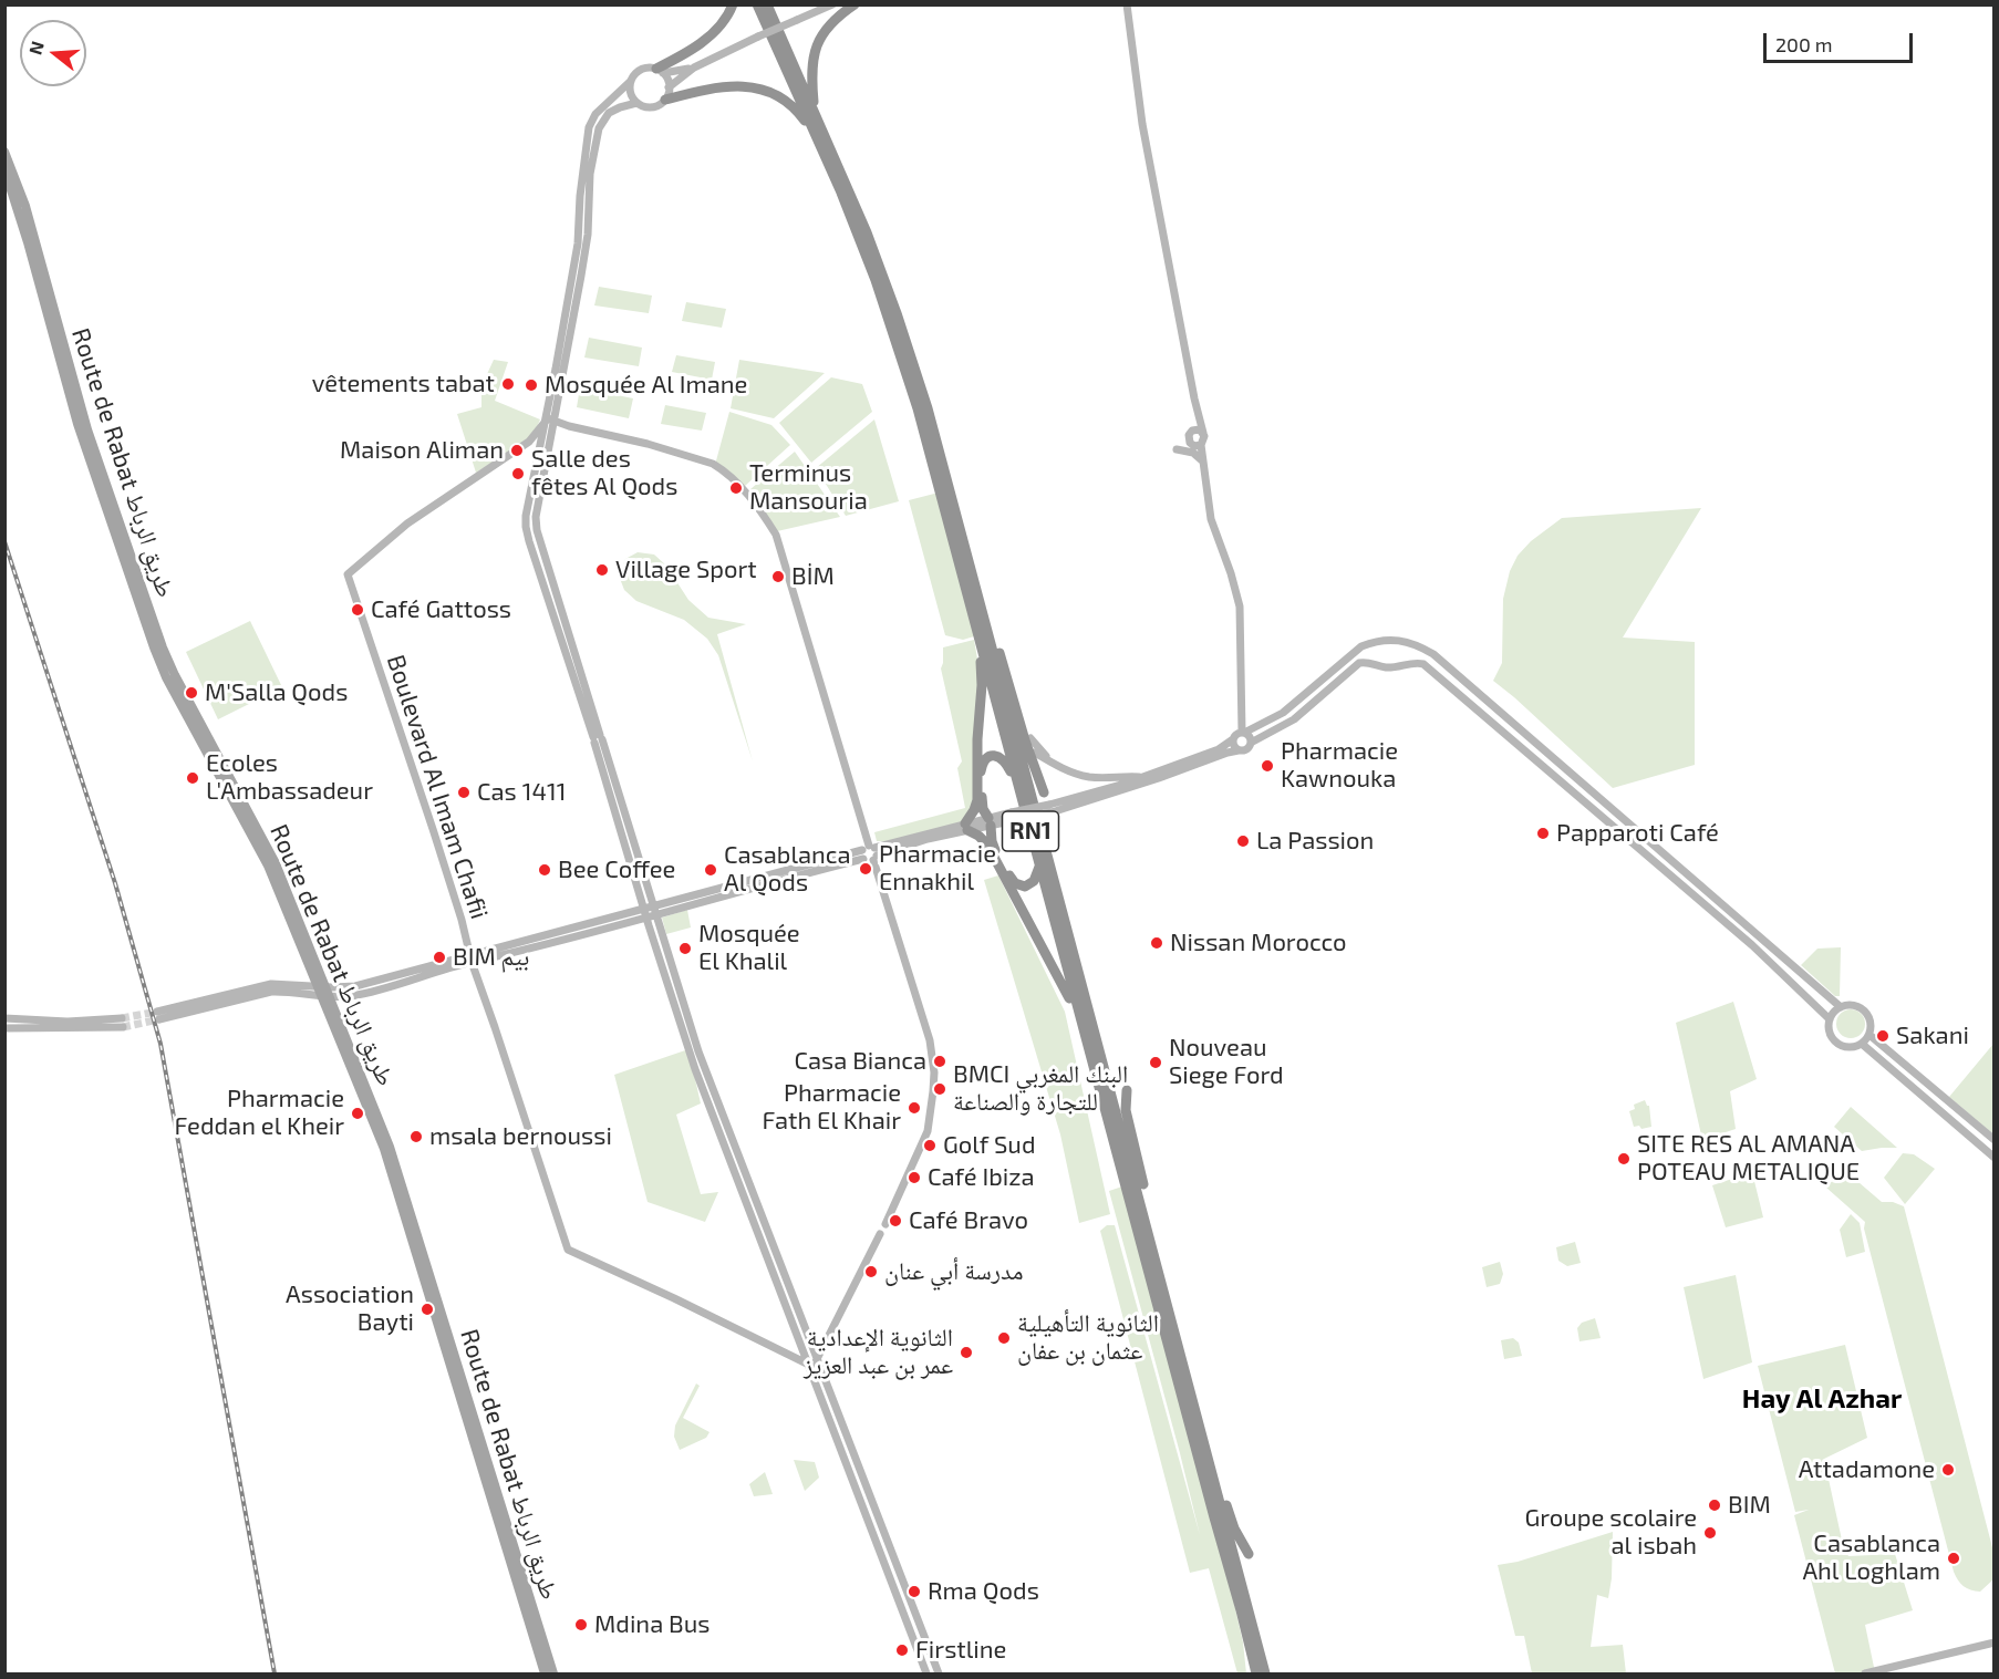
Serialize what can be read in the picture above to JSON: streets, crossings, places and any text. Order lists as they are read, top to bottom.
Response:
{
  "streets": {
    "highway": ["RN1"],
    "main road": ["Route de Rabat طريق الرباط"],
    "street": ["Boulevard Al Imam Chafii"]
  },
  "districts": ["Hay Al Azhar"],
  "places": [
    "vêtements tabat",
    "Mosquée Al Imane",
    "Maison Aliman",
    "Salle des fêtes Al Qods",
    "Terminus Mansouria",
    "Village Sport",
    "BİM",
    "Café Gattoss",
    "M'Salla Qods",
    "Pharmacie Kawnouka",
    "Ecoles L'Ambassadeur",
    "Cas 1411",
    "Papparoti Café",
    "La Passion",
    "Pharmacie Ennakhil",
    "Bee Coffee",
    "Casablanca Al Qods",
    "Nissan Morocco",
    "Mosquée El Khalil",
    "BIM بيم",
    "Sakani",
    "Casa Bianca",
    "Nouveau Siege Ford",
    "BMCI البنك المغربي للتجارة والصناعة",
    "Pharmacie Fath El Khair",
    "Pharmacie Feddan el Kheir",
    "msala bernoussi",
    "Golf Sud",
    "SITE RES AL AMANA POTEAU METALIQUE",
    "Café Ibiza",
    "Café Bravo",
    "مدرسة أبي عنان",
    "Association Bayti",
    "الثانوية التأهيلية عثمان بن عفان",
    "الثانوية الإعدادية عمر بن عبد العزيز",
    "Attadamone",
    "BIM",
    "Groupe scolaire al isbah",
    "Casablanca Ahl Loghlam",
    "Rma Qods",
    "Mdina Bus",
    "Firstline"
  ],
  "scale_bar": "200 m",
  "north": "left"
}
